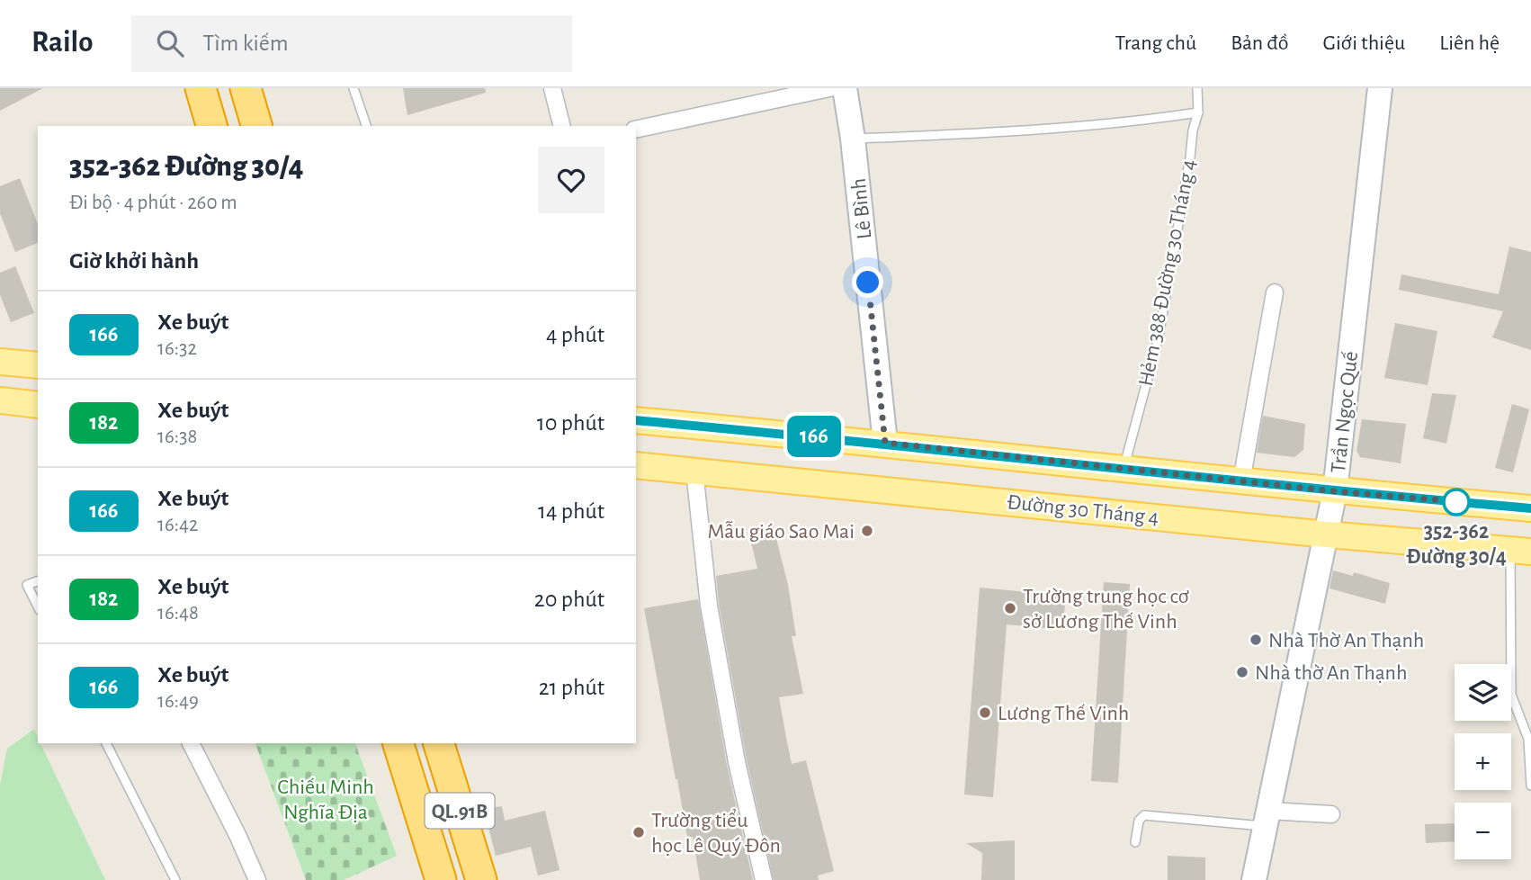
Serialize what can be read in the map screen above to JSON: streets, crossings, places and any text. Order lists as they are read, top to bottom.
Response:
{
  "streets": {
    "highway": ["QL.91B"],
    "main road": ["Đường 30 Tháng 4"],
    "street": ["Lê Bình", "Trần Ngọc Quế"],
    "lane": ["Hẻm 388 Đường 30 Tháng 4"]
  },
  "crossings": [
    ["Lê Bình", "Đường 30 Tháng 4"],
    ["Hẻm 388 Đường 30 Tháng 4", "Đường 30 Tháng 4"],
    ["Trần Ngọc Quế", "Đường 30 Tháng 4"]
  ],
  "parks": ["Chiếu Minh Nghĩa Địa"],
  "places": [
    "352-362 Đường 30/4",
    "Mẫu giáo Sao Mai",
    "Trường trung học cơ sở Lương Thế Vinh",
    "Nhà Thờ An Thạnh",
    "Nhà thờ An Thạnh",
    "Lương Thế Vinh",
    "Trường tiểu học Lê Quý Đôn"
  ],
  "lines": ["bus line 166"],
  "page": {
    "header": "Railo",
    "search": "Tìm kiếm",
    "nav": [
      "Trang chủ",
      "Bản đồ",
      "Giới thiệu",
      "Liên hệ"
    ],
    "on_map": "166",
    "heading": [
      ["352-362 Đường 30/4", "Đi bộ · 4 phút · 260 m"],
      "Giờ khởi hành"
    ],
    "list": [
      {
        "mark": "166",
        "name": "Xe buýt",
        "note": "16:32",
        "value": "4 phút"
      },
      {
        "mark": "182",
        "name": "Xe buýt",
        "note": "16:38",
        "value": "10 phút"
      },
      {
        "mark": "166",
        "name": "Xe buýt",
        "note": "16:42",
        "value": "14 phút"
      },
      {
        "mark": "182",
        "name": "Xe buýt",
        "note": "16:48",
        "value": "20 phút"
      },
      {
        "mark": "166",
        "name": "Xe buýt",
        "note": "16:49",
        "value": "21 phút"
      }
    ],
    "map_buttons": ["+", "−"]
  }
}
